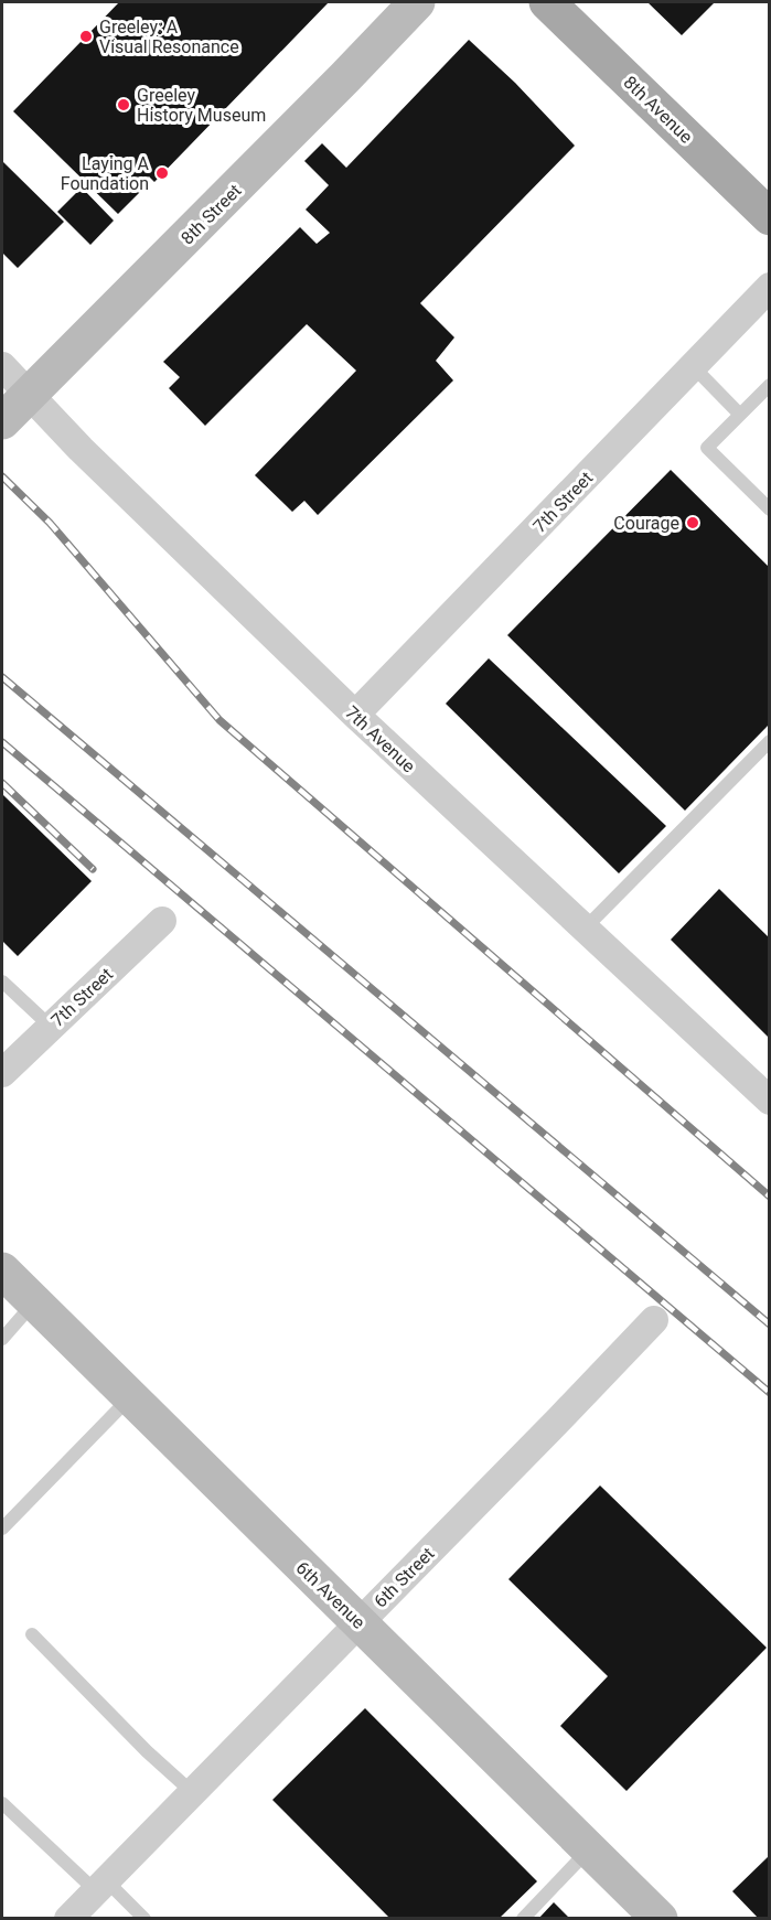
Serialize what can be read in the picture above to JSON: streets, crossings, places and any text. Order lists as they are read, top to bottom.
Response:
{
  "streets": {
    "main road": ["8th Avenue"],
    "street": [
      "8th Street",
      "7th Street",
      "7th Avenue",
      "6th Street",
      "6th Avenue"
    ]
  },
  "crossings": [
    ["8th Street", "7th Avenue"],
    ["7th Street", "7th Avenue"],
    ["6th Street", "6th Avenue"]
  ],
  "places": [
    "Greeley: A Visual Resonance",
    "Greeley History Museum",
    "Laying A Foundation",
    "Courage"
  ]
}
